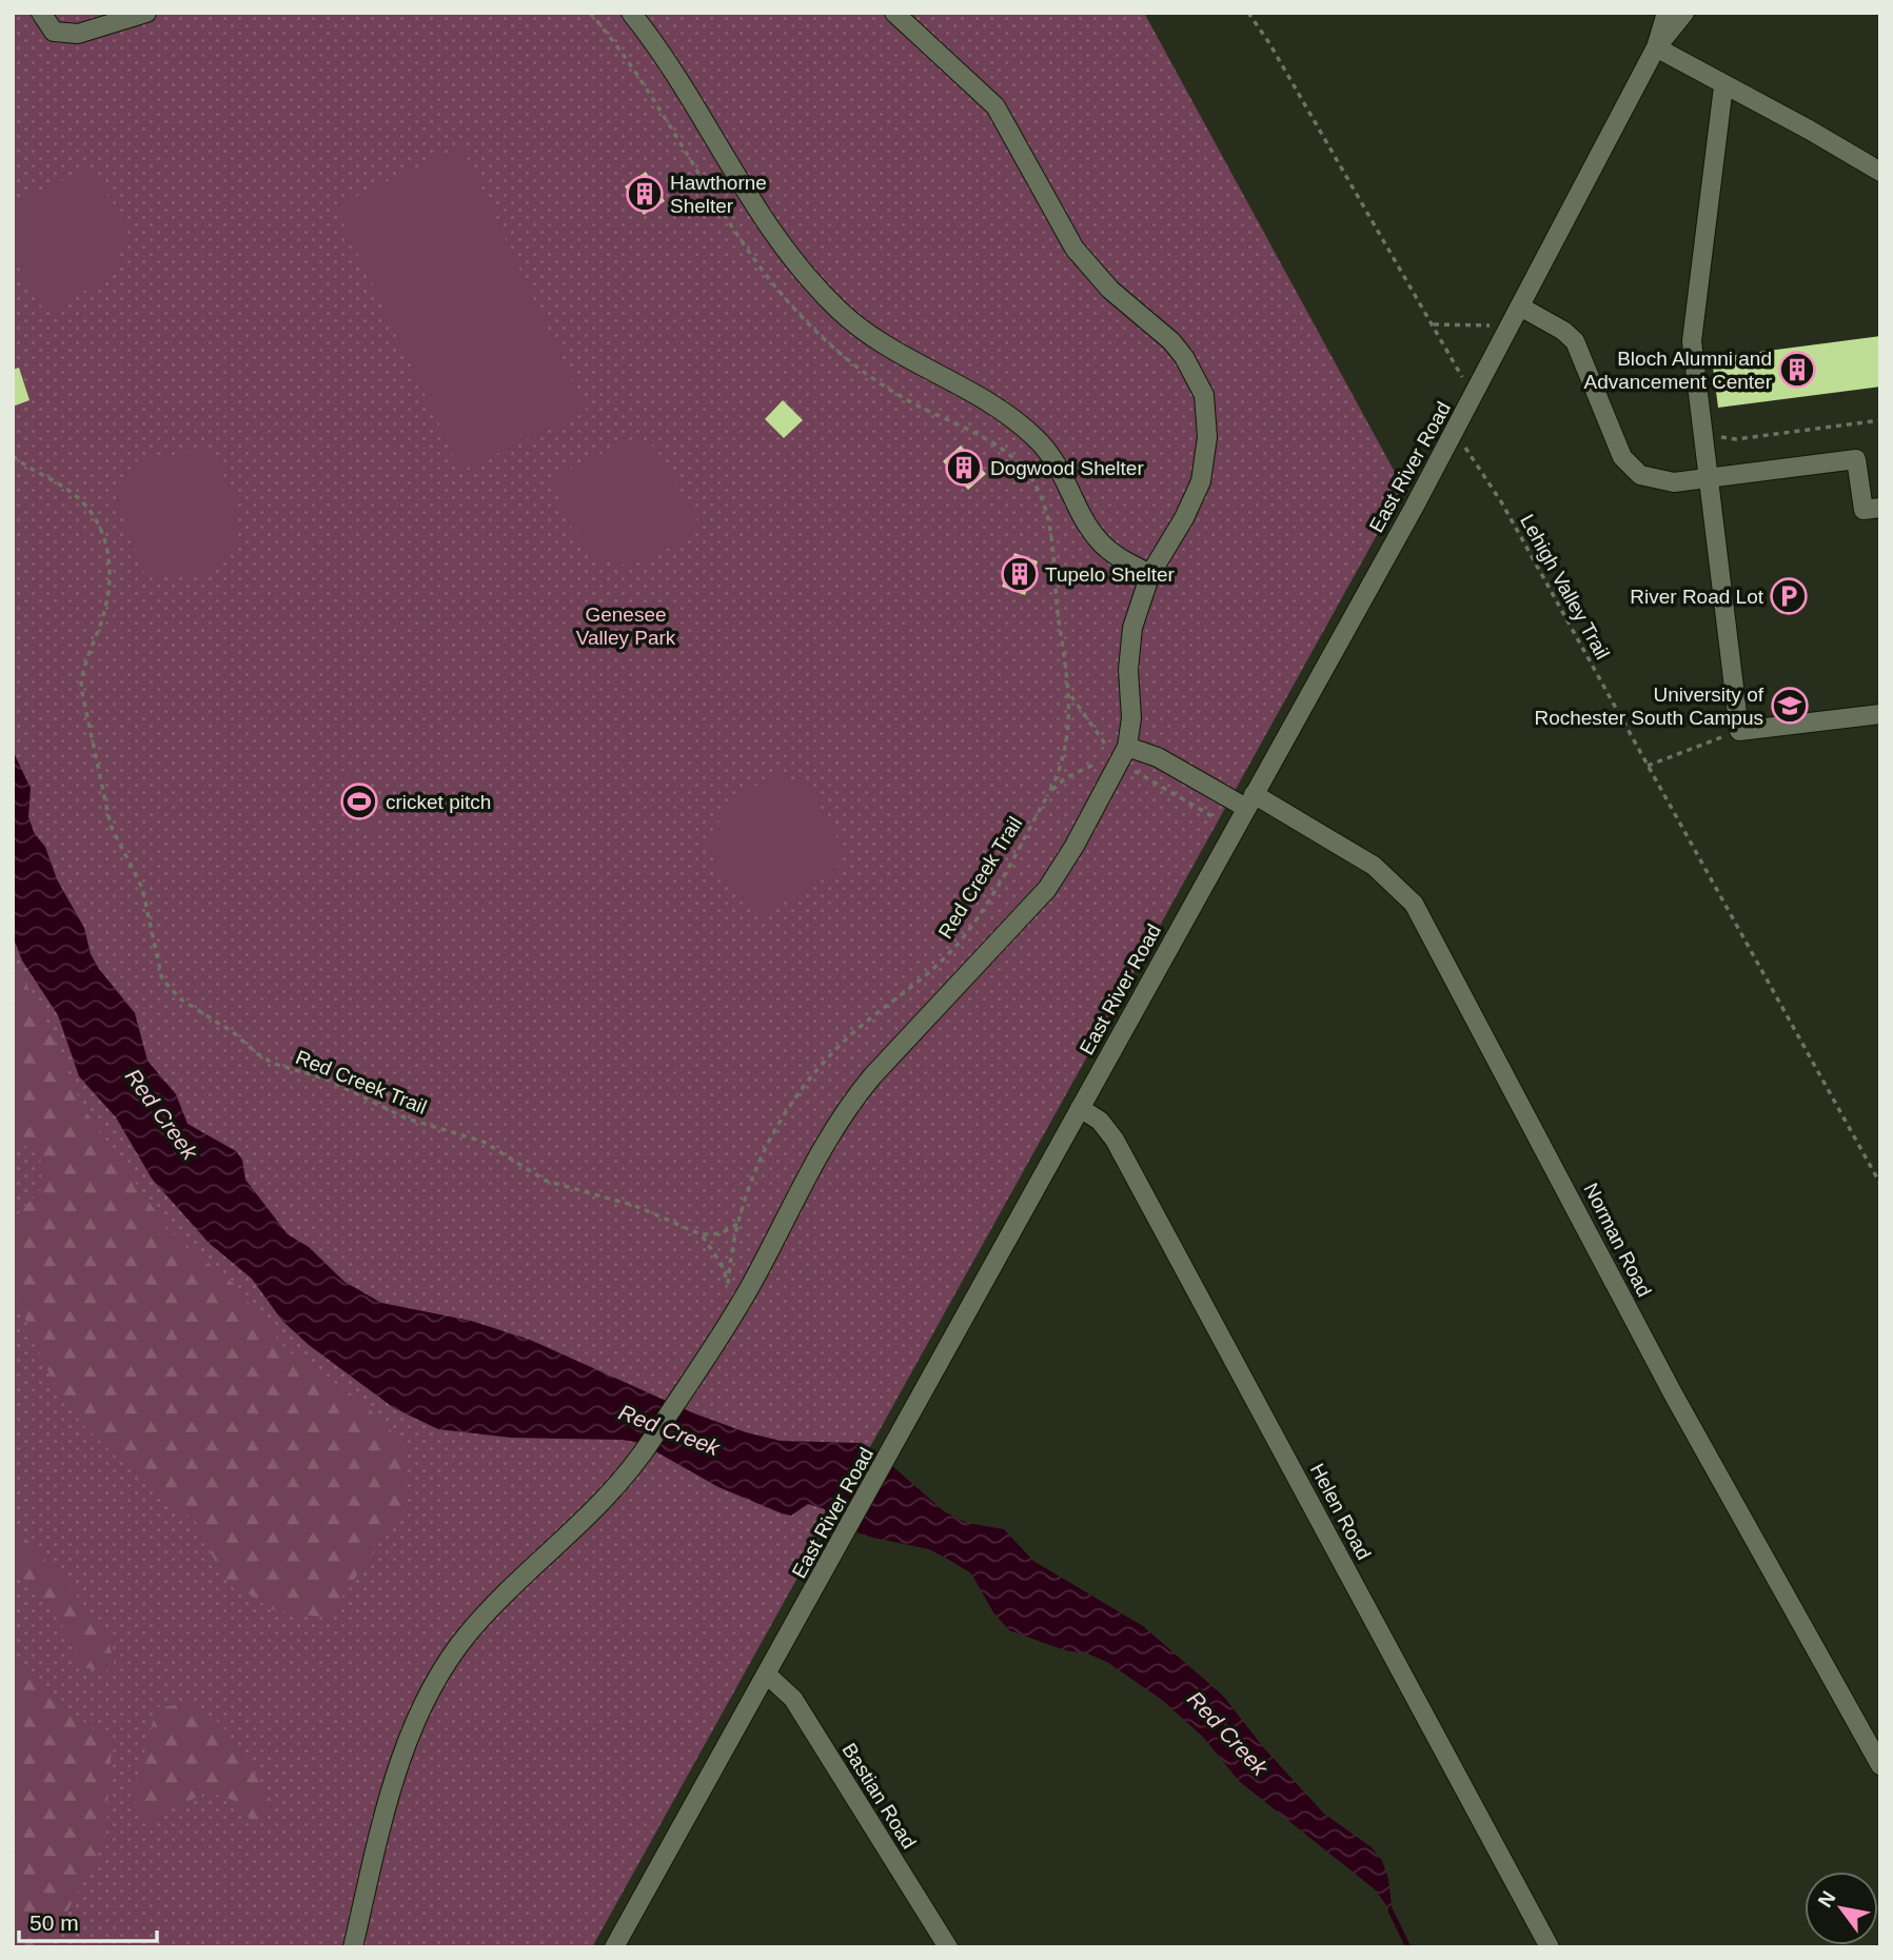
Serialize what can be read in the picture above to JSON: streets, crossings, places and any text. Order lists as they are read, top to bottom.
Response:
{
  "streets": {
    "street": [
      "East River Road",
      "Norman Road",
      "Helen Road",
      "Bastian Road"
    ],
    "path": ["Lehigh Valley Trail", "Red Creek Trail"]
  },
  "crossings": [
    ["East River Road", "Lehigh Valley Trail"],
    ["East River Road", "Norman Road"],
    ["East River Road", "Helen Road"],
    ["East River Road", "Bastian Road"],
    ["Red Creek Trail", "Norman Road"]
  ],
  "water": ["Red Creek"],
  "parks": ["Genesee Valley Park"],
  "places": {
    "building": [
      "Hawthorne Shelter",
      "Bloch Alumni and Advancement Center",
      "Dogwood Shelter",
      "Tupelo Shelter"
    ],
    "parking": ["River Road Lot"],
    "school or university": ["University of Rochester South Campus"],
    "sports": ["cricket pitch"]
  },
  "scale_bar": "50 m",
  "north": "top left"
}
